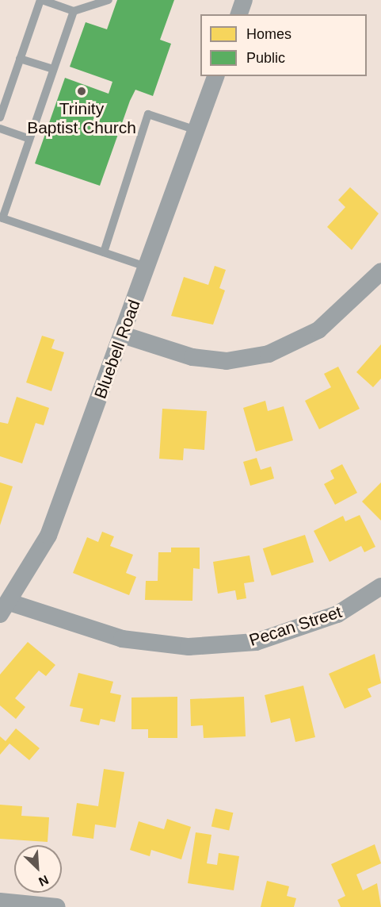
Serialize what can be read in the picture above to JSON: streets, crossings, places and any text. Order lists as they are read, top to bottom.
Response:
{
  "streets": {
    "street": ["Bluebell Road", "Pecan Street"]
  },
  "crossings": [
    ["Bluebell Road", "Pecan Street"]
  ],
  "places": ["Trinity Baptist Church"],
  "legend": ["Homes", "Public"],
  "north": "bottom right"
}
